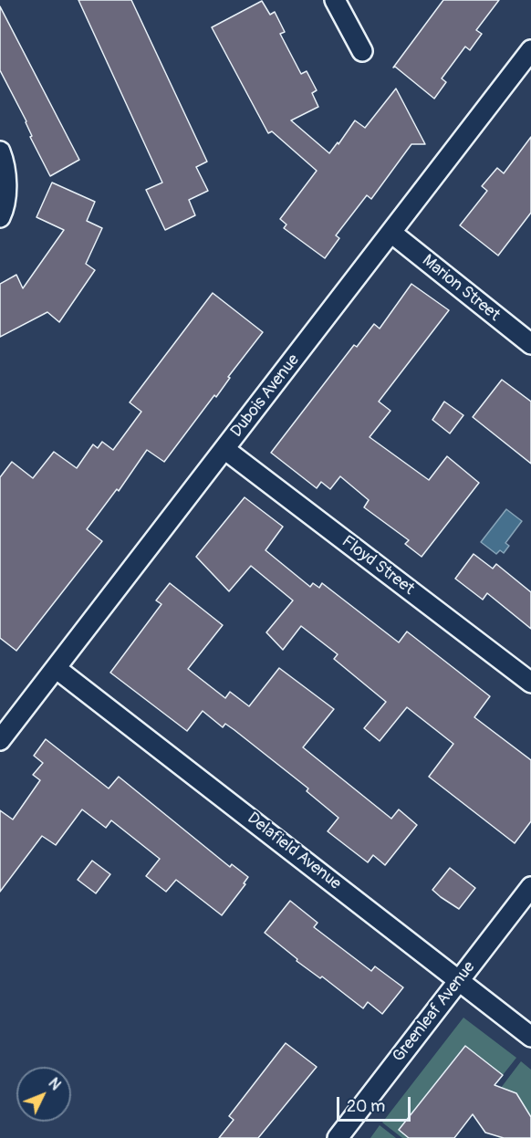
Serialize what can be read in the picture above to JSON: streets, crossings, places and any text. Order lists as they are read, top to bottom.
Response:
{
  "streets": {
    "street": [
      "Marion Street",
      "Dubois Avenue",
      "Floyd Street",
      "Delafield Avenue",
      "Greenleaf Avenue"
    ]
  },
  "crossings": [
    ["Marion Street", "Dubois Avenue"],
    ["Dubois Avenue", "Floyd Street"],
    ["Dubois Avenue", "Delafield Avenue"],
    ["Delafield Avenue", "Greenleaf Avenue"]
  ],
  "scale_bar": "20 m",
  "north": "top right"
}
